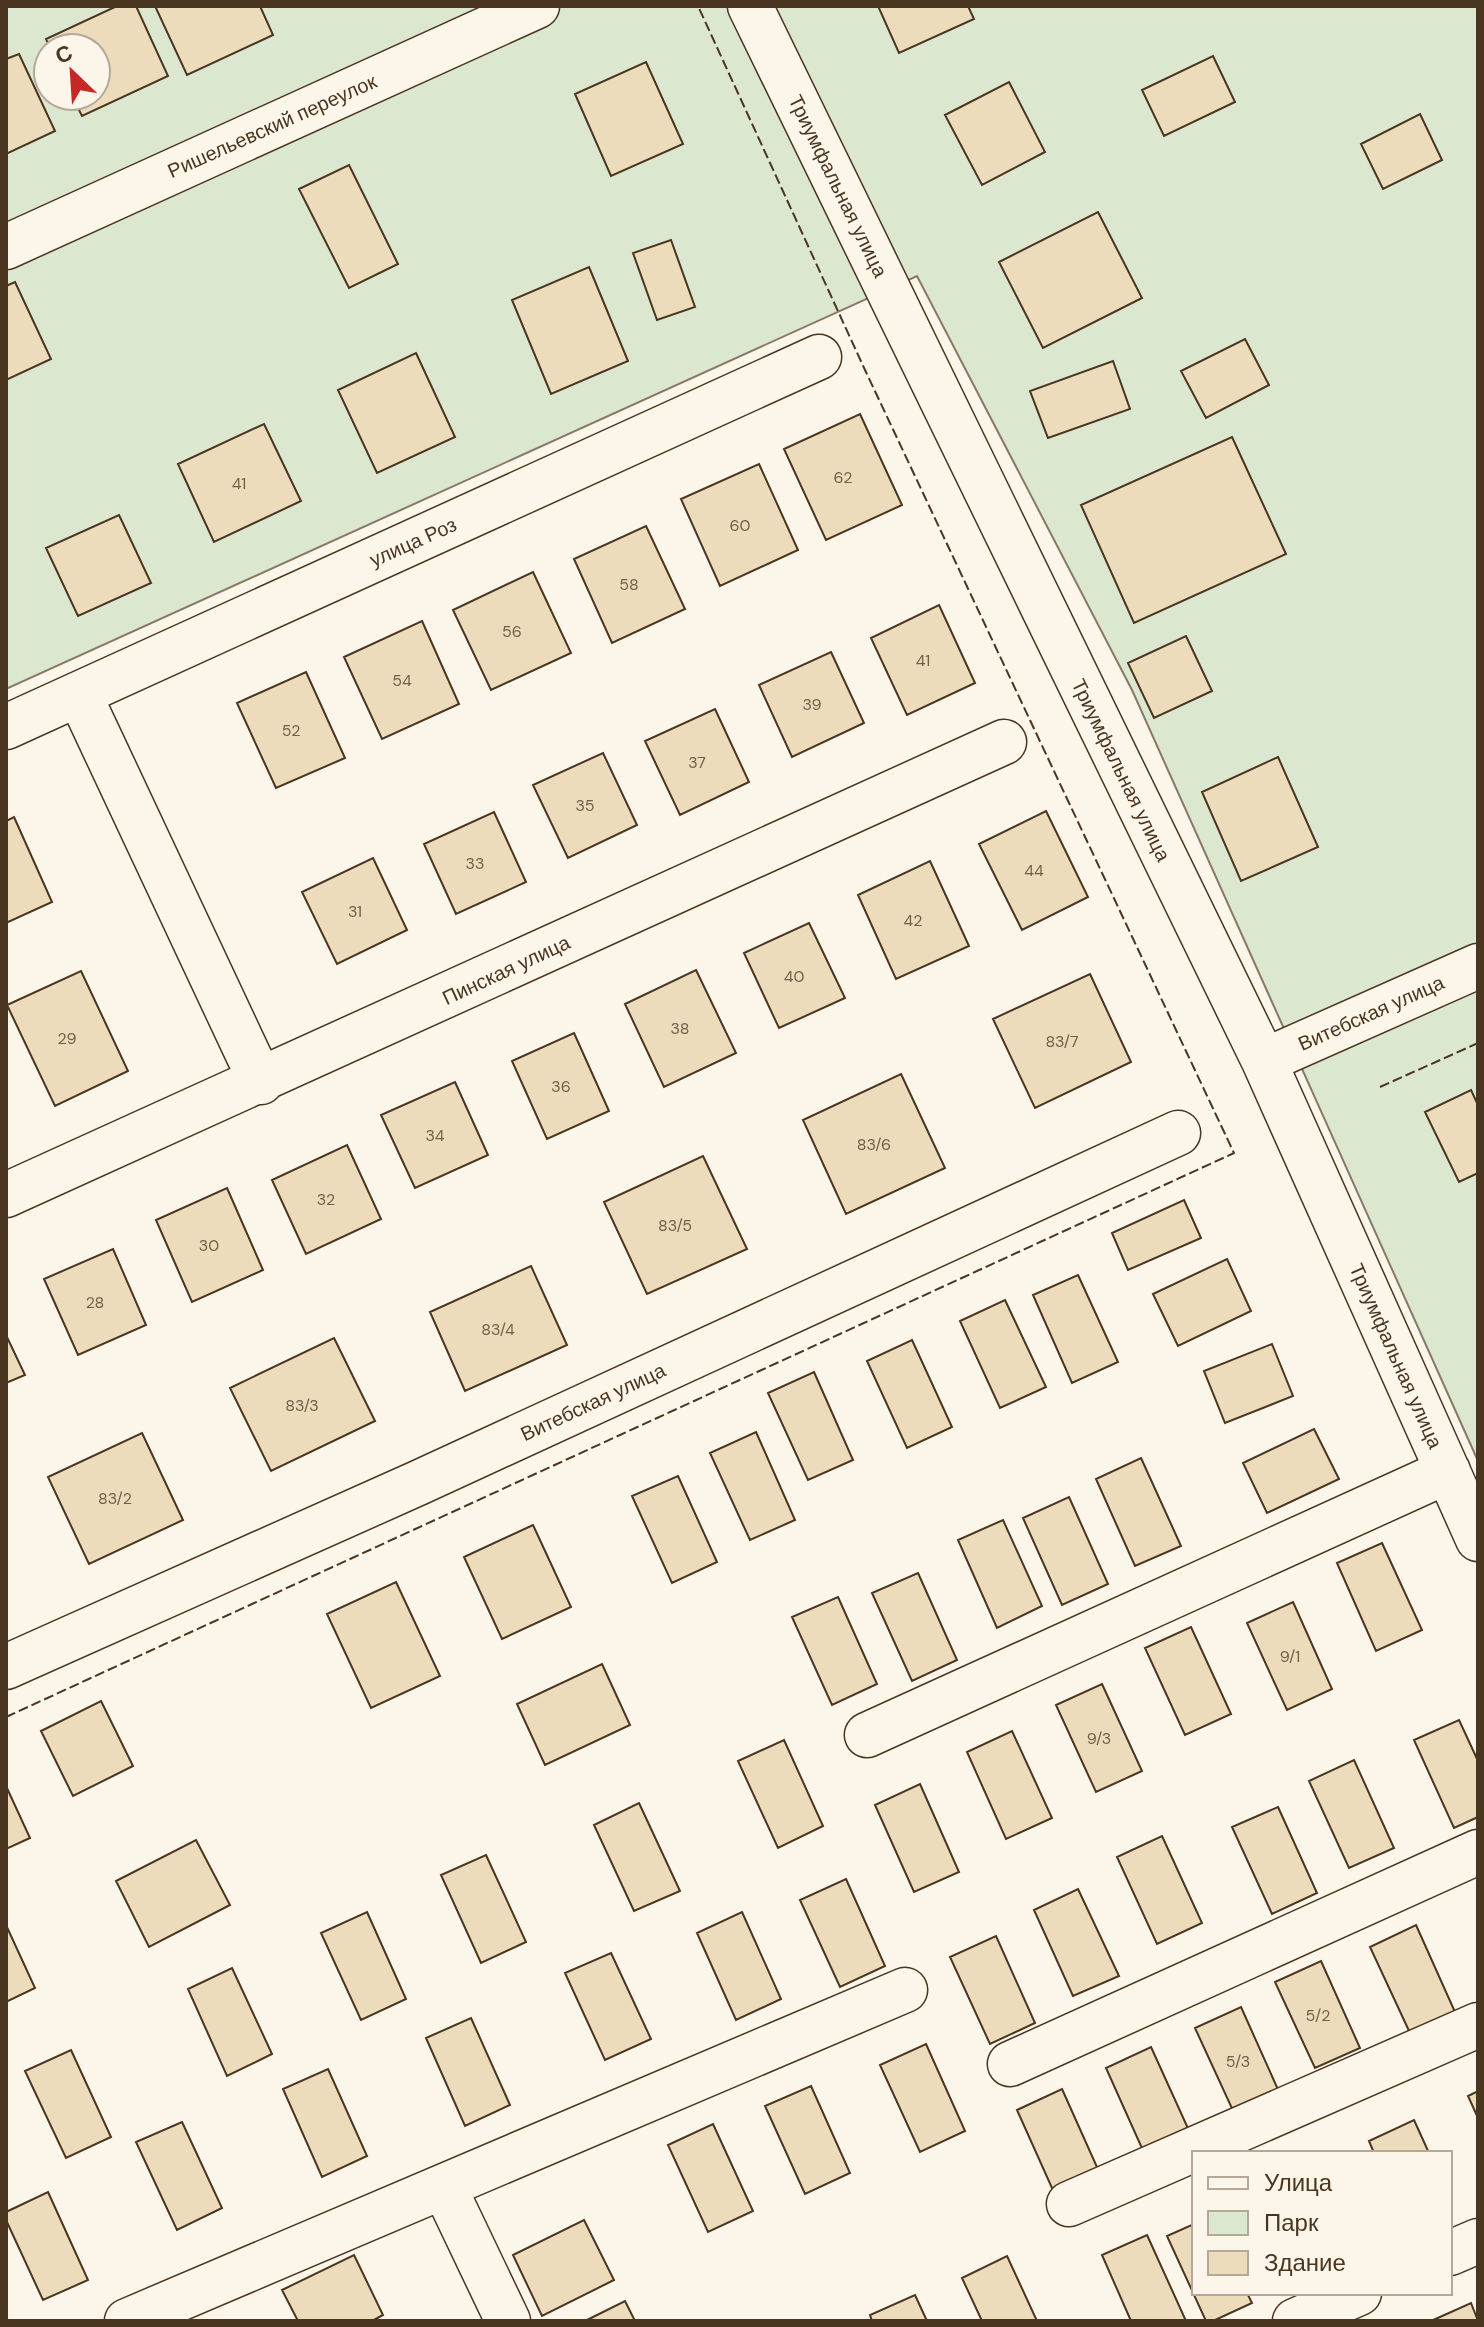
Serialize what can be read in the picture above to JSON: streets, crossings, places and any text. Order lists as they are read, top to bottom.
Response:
{
  "streets": {
    "street": [
      "Ришельевский переулок",
      "Триумфальная улица",
      "улица Роз",
      "Пинская улица",
      "Витебская улица"
    ]
  },
  "crossings": [
    ["Триумфальная улица", "Витебская улица"]
  ],
  "house_numbers": [
    "62",
    "41",
    "60",
    "58",
    "56",
    "41",
    "54",
    "39",
    "52",
    "37",
    "35",
    "33",
    "44",
    "31",
    "42",
    "40",
    "38",
    "29",
    "83/7",
    "36",
    "34",
    "83/6",
    "32",
    "83/5",
    "30",
    "28",
    "83/4",
    "83/3",
    "83/2",
    "9/1",
    "9/3",
    "5/2",
    "5/3"
  ],
  "legend": ["Улица", "Парк", "Здание"],
  "north": "top left"
}
